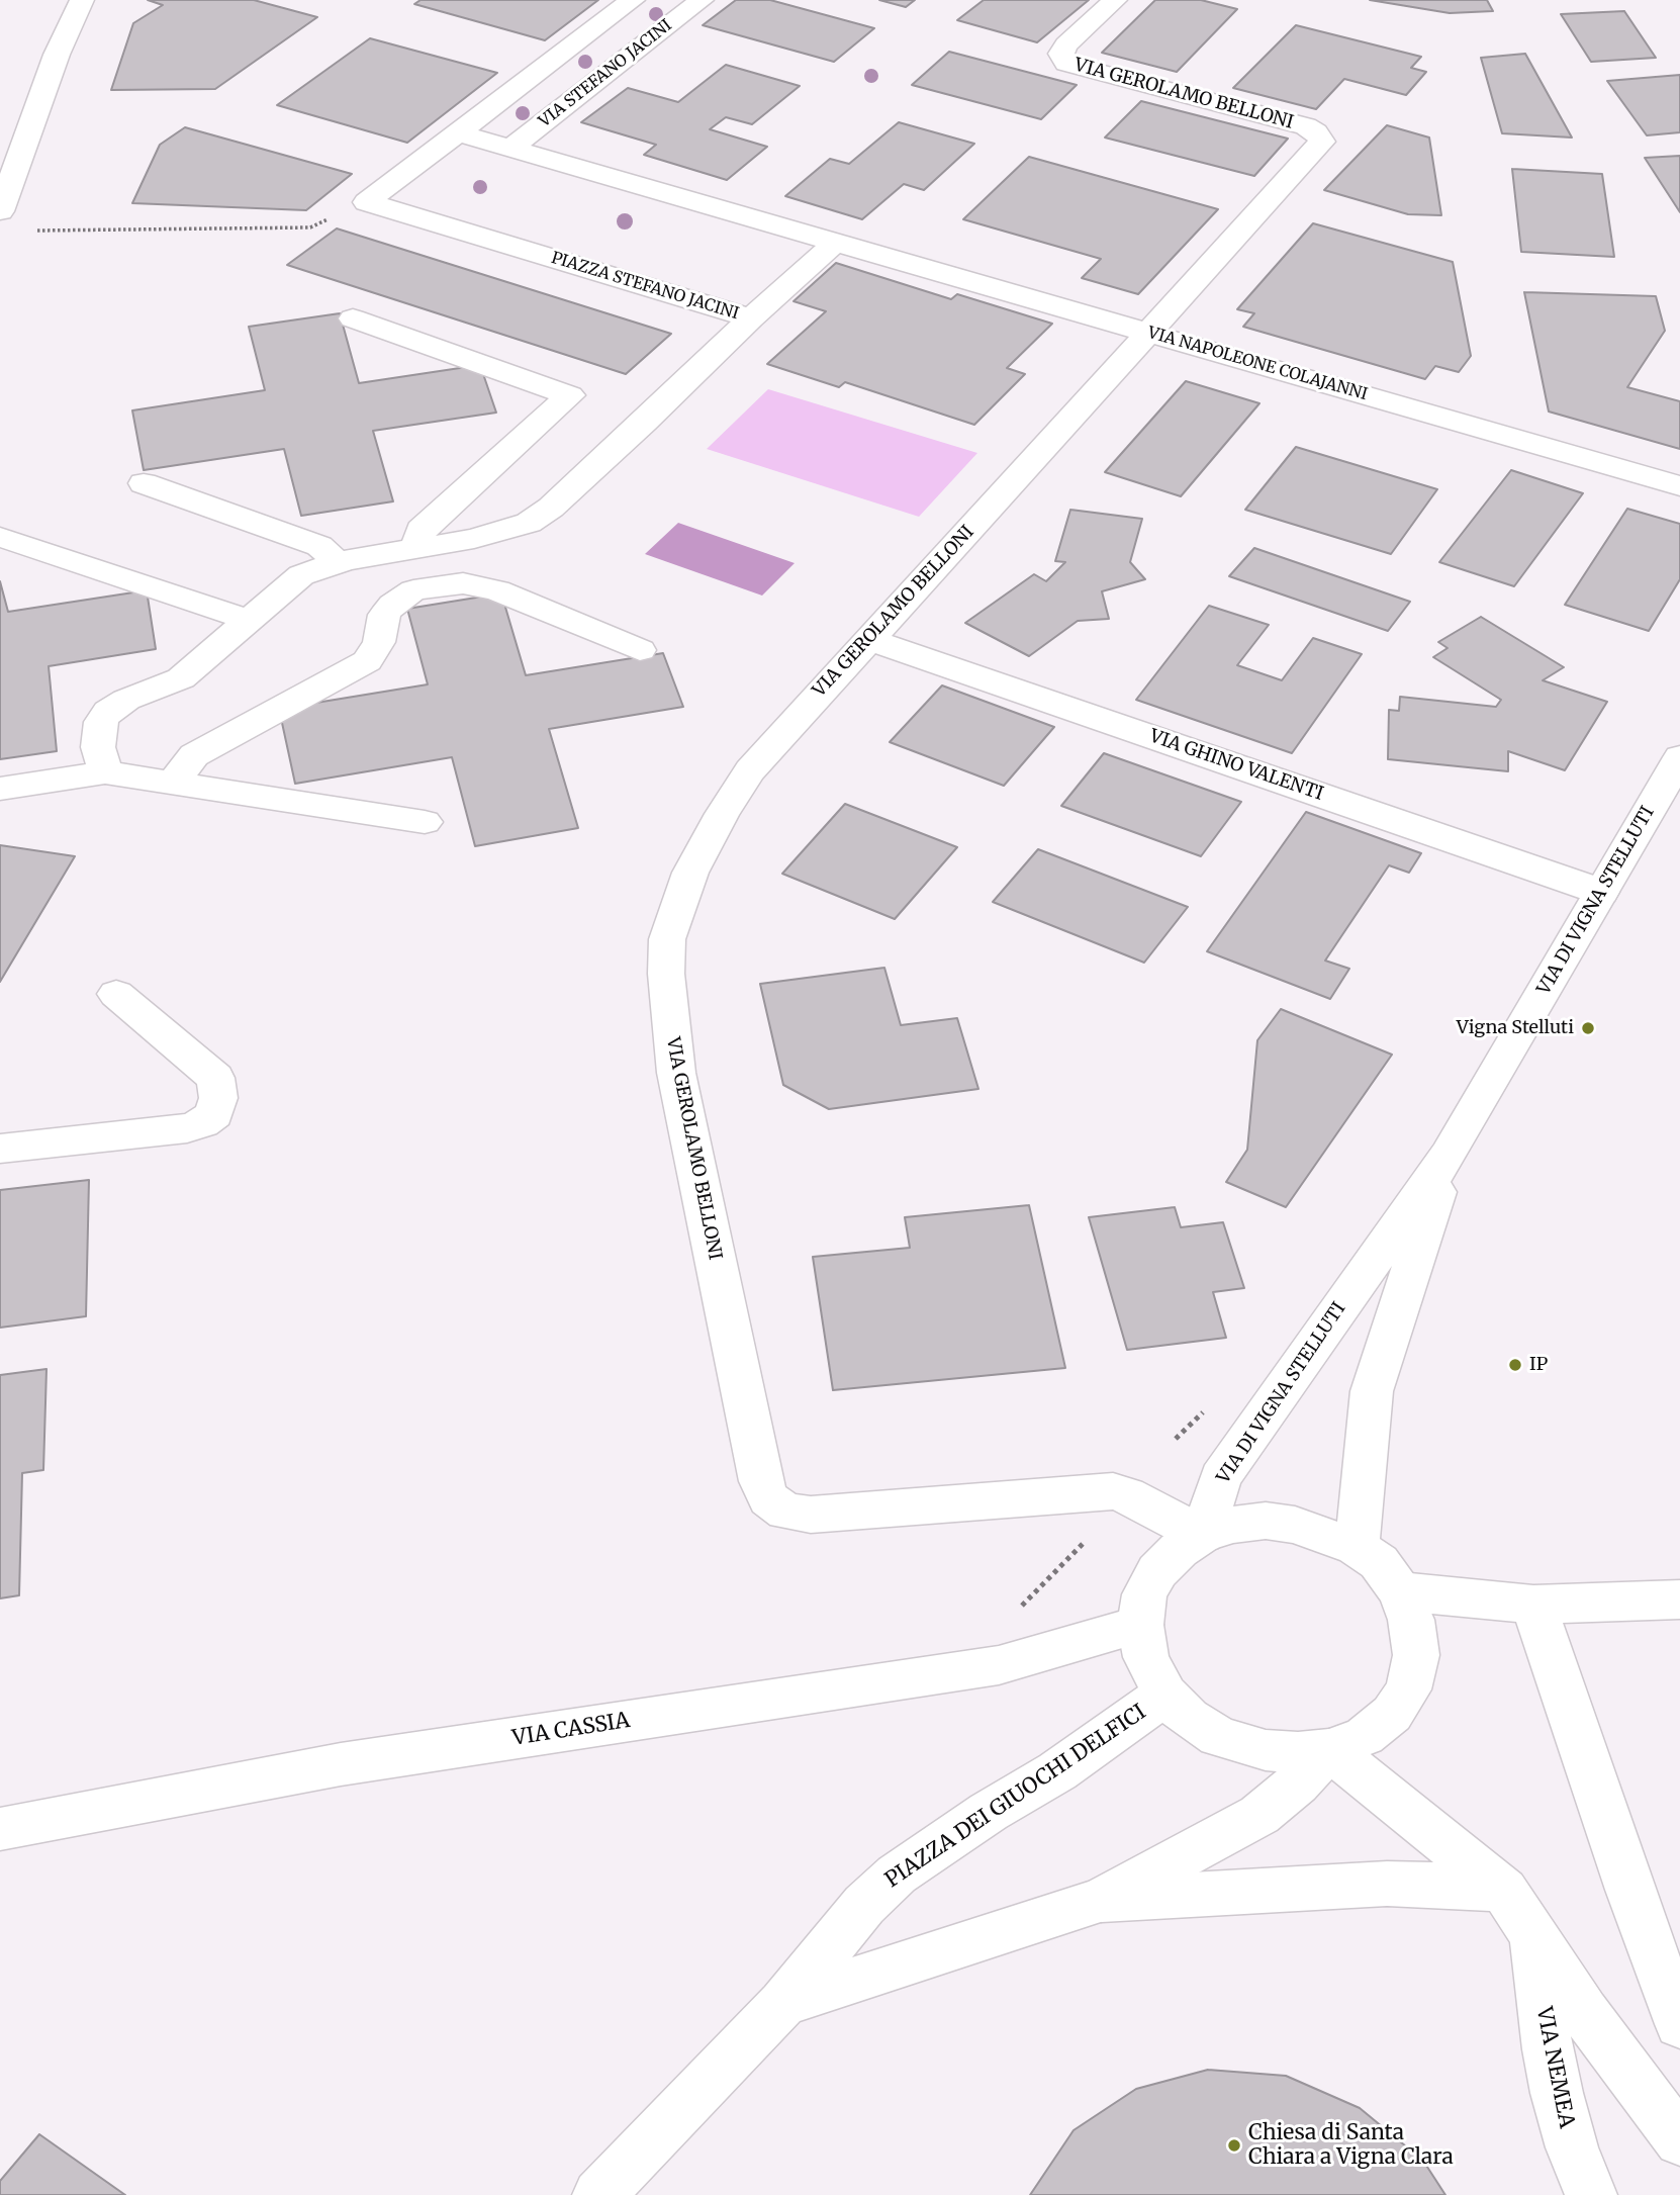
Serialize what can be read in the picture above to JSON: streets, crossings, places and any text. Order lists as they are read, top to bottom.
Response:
{
  "streets": {
    "street": [
      "VIA STEFANO JACINI",
      "VIA GEROLAMO BELLONI",
      "PIAZZA STEFANO JACINI",
      "VIA NAPOLEONE COLAJANNI",
      "VIA GHINO VALENTI",
      "VIA DI VIGNA STELLUTI",
      "VIA CASSIA",
      "PIAZZA DEI GIUOCHI DELFICI",
      "VIA NEMEA"
    ]
  },
  "crossings": [
    ["VIA GEROLAMO BELLONI", "VIA NAPOLEONE COLAJANNI"],
    ["VIA GEROLAMO BELLONI", "VIA GHINO VALENTI"],
    ["VIA GEROLAMO BELLONI", "VIA DI VIGNA STELLUTI"],
    ["VIA GEROLAMO BELLONI", "PIAZZA DEI GIUOCHI DELFICI"],
    ["PIAZZA STEFANO JACINI", "VIA NAPOLEONE COLAJANNI"],
    ["VIA GHINO VALENTI", "VIA DI VIGNA STELLUTI"],
    ["VIA DI VIGNA STELLUTI", "PIAZZA DEI GIUOCHI DELFICI"],
    ["VIA CASSIA", "PIAZZA DEI GIUOCHI DELFICI"],
    ["PIAZZA DEI GIUOCHI DELFICI", "VIA NEMEA"]
  ],
  "places": ["Vigna Stelluti", "IP", "Chiesa di Santa Chiara a Vigna Clara"]
}
